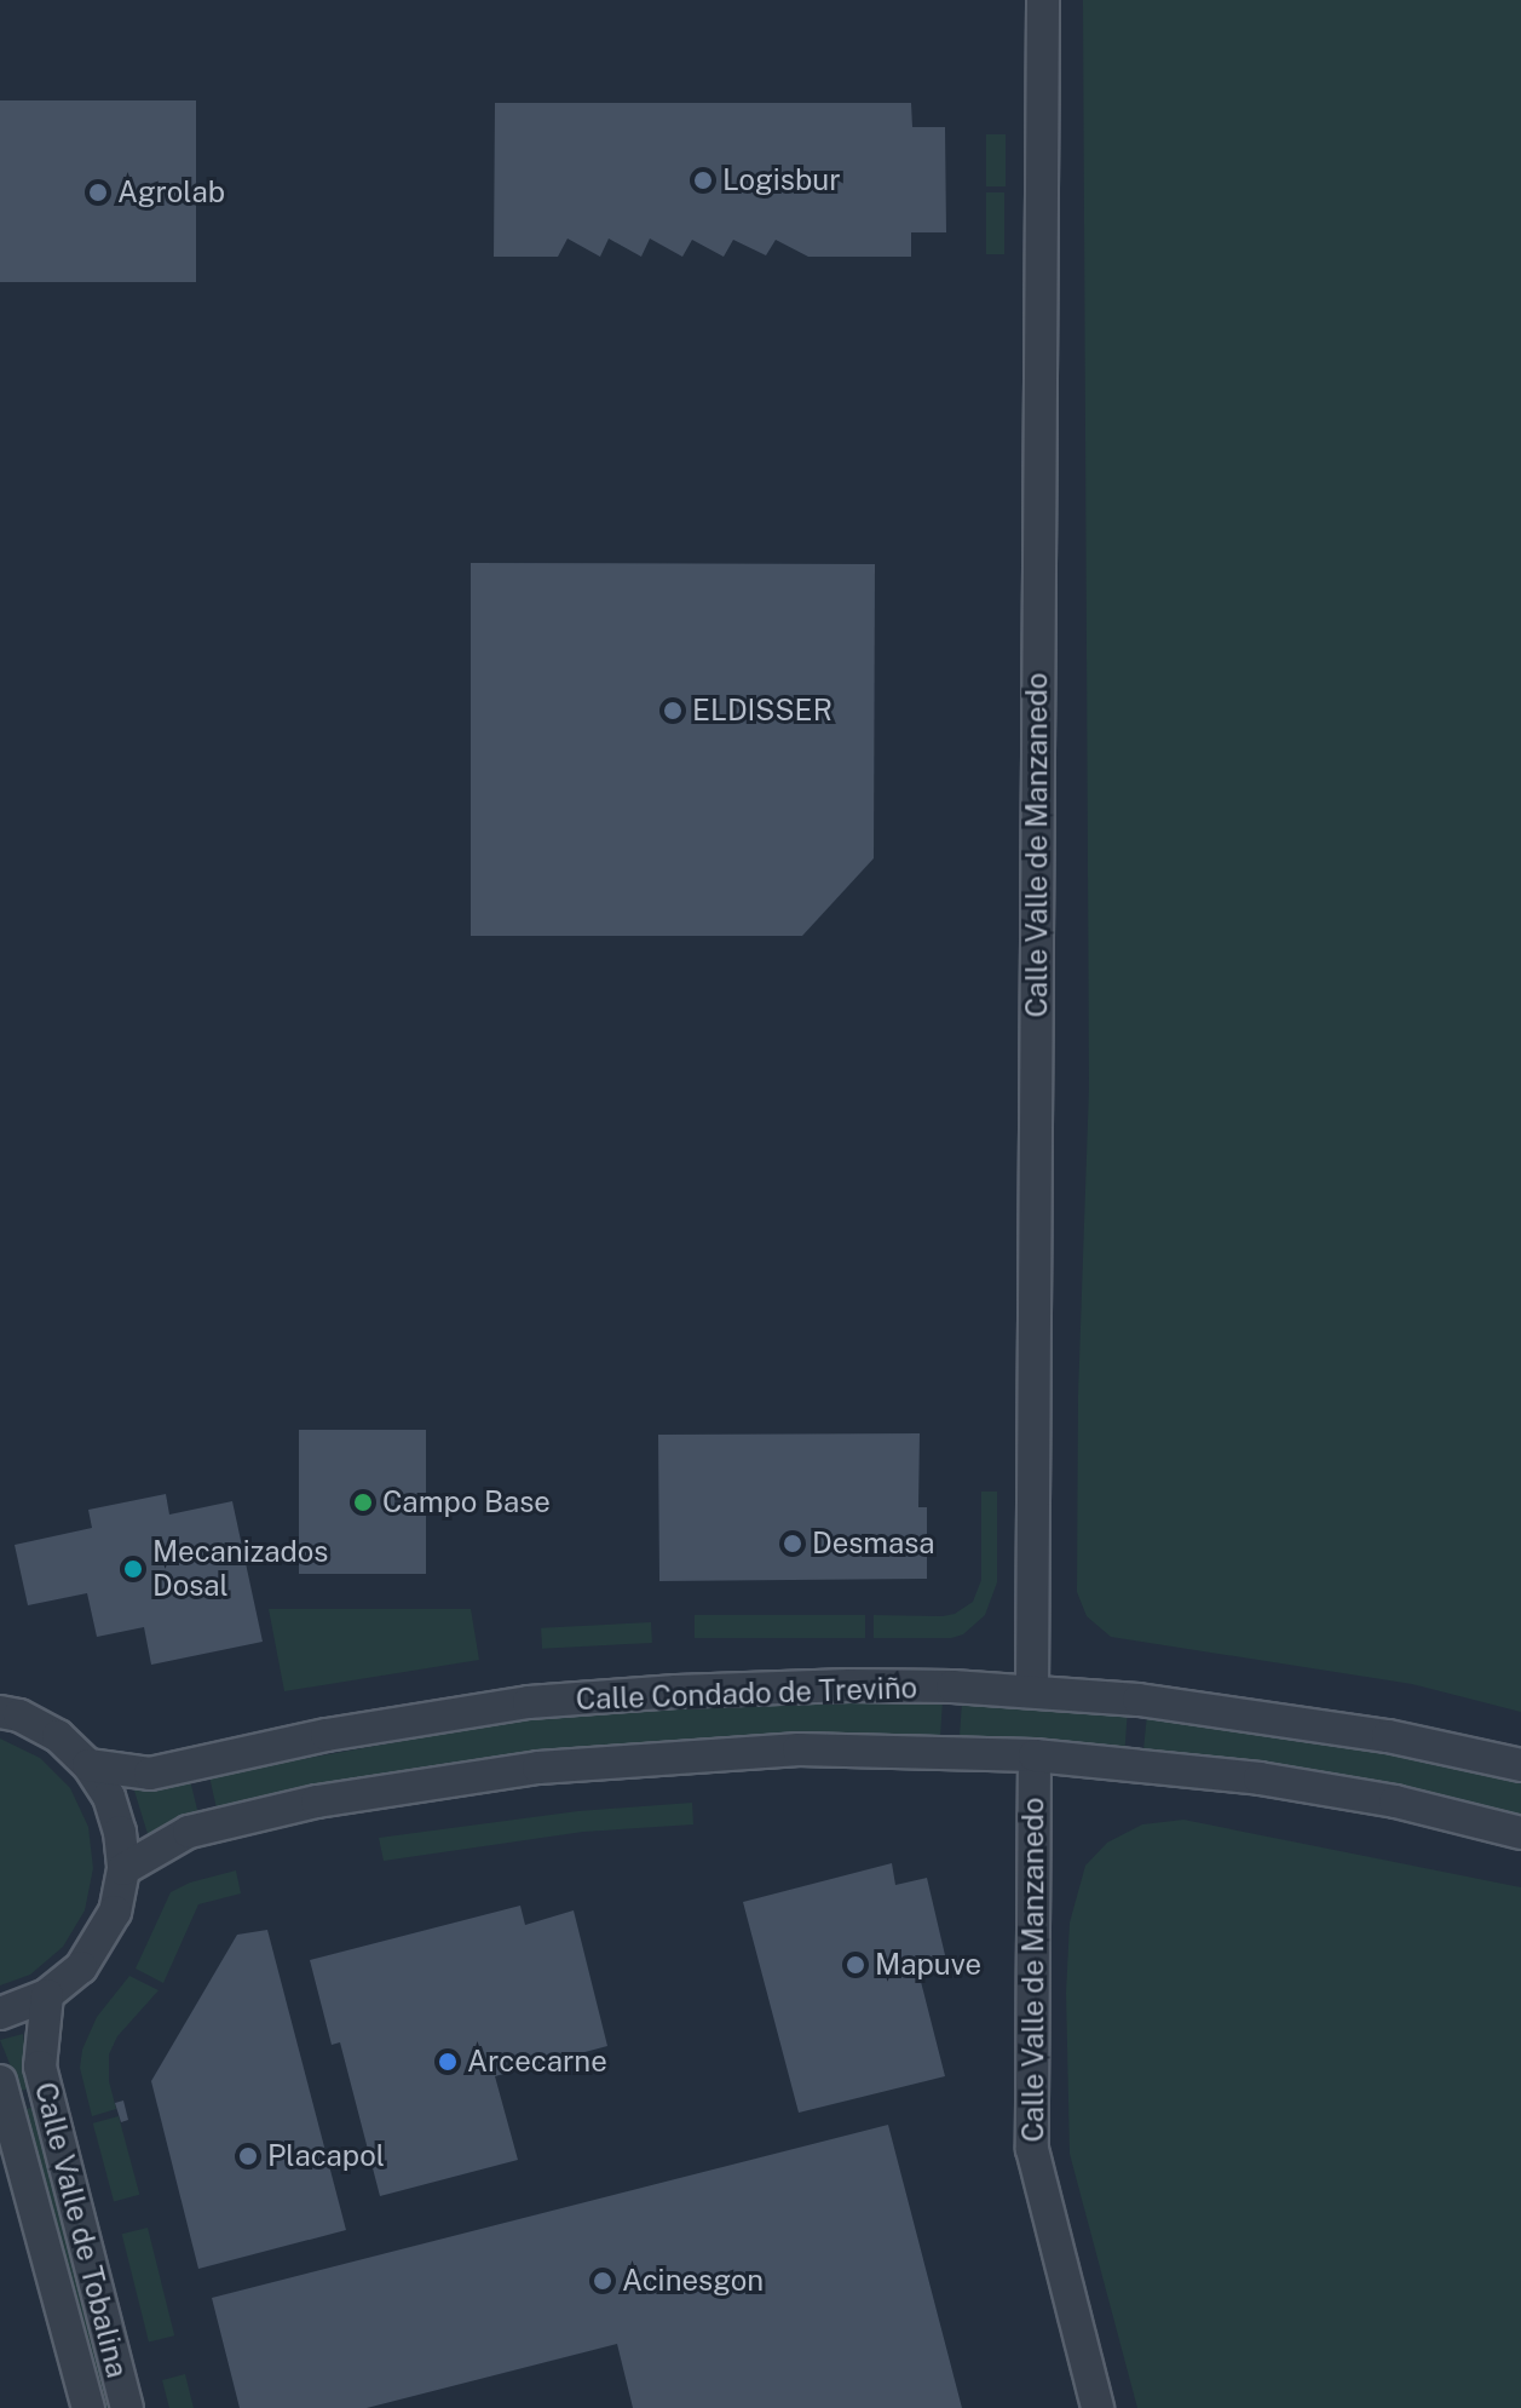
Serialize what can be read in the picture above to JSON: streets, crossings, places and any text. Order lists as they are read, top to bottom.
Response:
{
  "streets": {
    "street": ["Calle Valle de Manzanedo", "Calle Condado de Treviño", "Calle Valle de Tobalina"]
  },
  "crossings": [
    ["Calle Valle de Manzanedo", "Calle Condado de Treviño"]
  ],
  "places": [
    "Logisbur",
    "Agrolab",
    "ELDISSER",
    "Campo Base",
    "Desmasa",
    "Mecanizados Dosal",
    "Mapuve",
    "Arcecarne",
    "Placapol",
    "Acinesgon"
  ]
}
